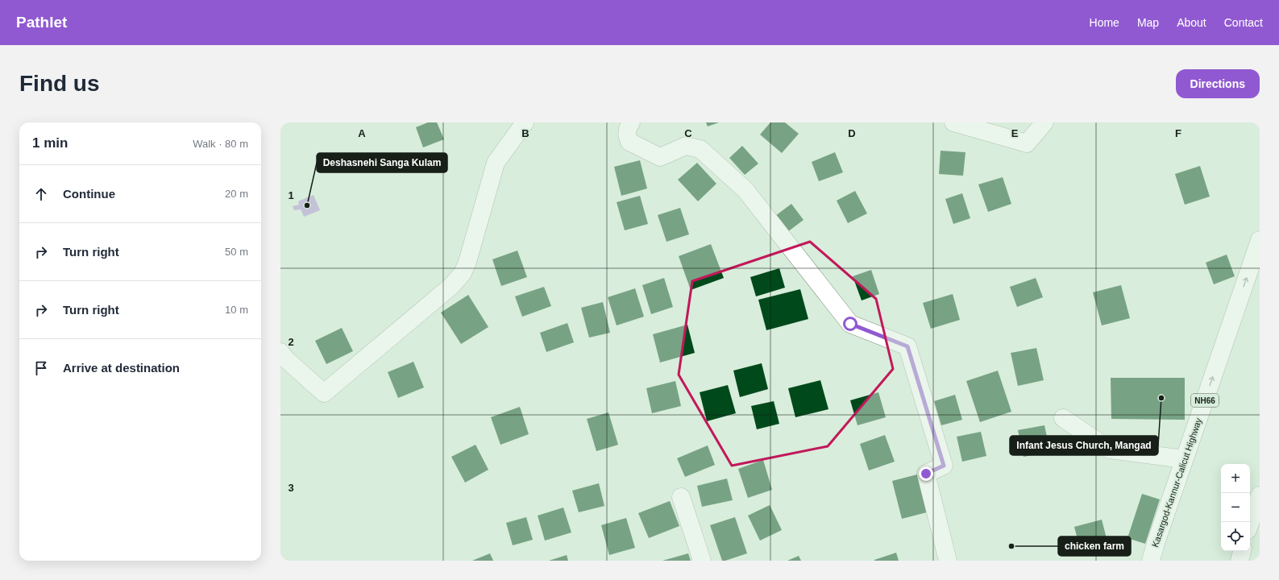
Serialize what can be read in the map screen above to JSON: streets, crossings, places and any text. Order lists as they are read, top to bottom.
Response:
{
  "streets": {
    "main road": ["NH66", "Kasargod-Kannur-Calicut Highway"]
  },
  "one_way": ["Kasargod-Kannur-Calicut Highway"],
  "places": ["Deshasnehi Sanga Kulam", "Infant Jesus Church, Mangad", "chicken farm"],
  "page": {
    "header": "Pathlet",
    "nav": [
      "Home",
      "Map",
      "About",
      "Contact"
    ],
    "buttons": "Directions",
    "title": "Find us",
    "heading": ["1 min", "Walk · 80 m"],
    "list": [
      ["Continue", "20 m"],
      ["Turn right", "50 m"],
      ["Turn right", "10 m"],
      "Arrive at destination"
    ],
    "map_buttons": ["+", "−"]
  },
  "grid": {
    "columns": [
      "A",
      "B",
      "C",
      "D",
      "E",
      "F"
    ],
    "rows": ["1", "2", "3"]
  }
}
